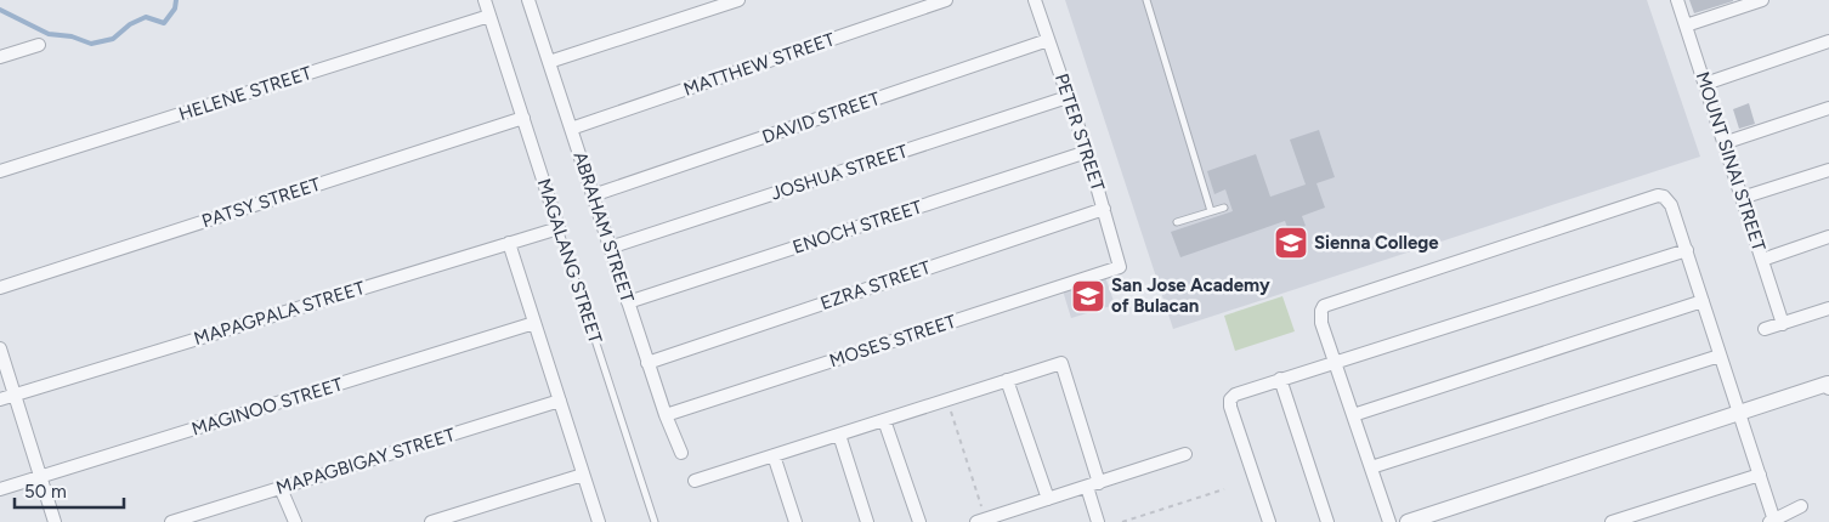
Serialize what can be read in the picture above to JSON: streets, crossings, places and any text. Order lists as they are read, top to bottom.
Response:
{
  "streets": {
    "street": [
      "MATTHEW STREET",
      "HELENE STREET",
      "DAVID STREET",
      "PETER STREET",
      "MOUNT SINAI STREET",
      "JOSHUA STREET",
      "PATSY STREET",
      "ABRAHAM STREET",
      "ENOCH STREET",
      "MAGALANG STREET",
      "EZRA STREET",
      "MAPAGPALA STREET",
      "MOSES STREET",
      "MAGINOO STREET",
      "MAPAGBIGAY STREET"
    ]
  },
  "crossings": [
    ["MATTHEW STREET", "ABRAHAM STREET"],
    ["HELENE STREET", "MAGALANG STREET"],
    ["DAVID STREET", "PETER STREET"],
    ["DAVID STREET", "ABRAHAM STREET"],
    ["PETER STREET", "JOSHUA STREET"],
    ["PETER STREET", "ENOCH STREET"],
    ["PETER STREET", "EZRA STREET"],
    ["PETER STREET", "MOSES STREET"],
    ["JOSHUA STREET", "ABRAHAM STREET"],
    ["PATSY STREET", "MAGALANG STREET"],
    ["ABRAHAM STREET", "ENOCH STREET"],
    ["ABRAHAM STREET", "EZRA STREET"],
    ["ABRAHAM STREET", "MOSES STREET"],
    ["MAGALANG STREET", "MAPAGPALA STREET"]
  ],
  "places": {
    "school or university": ["Sienna College", "San Jose Academy of Bulacan"]
  },
  "scale_bar": "50 m"
}
